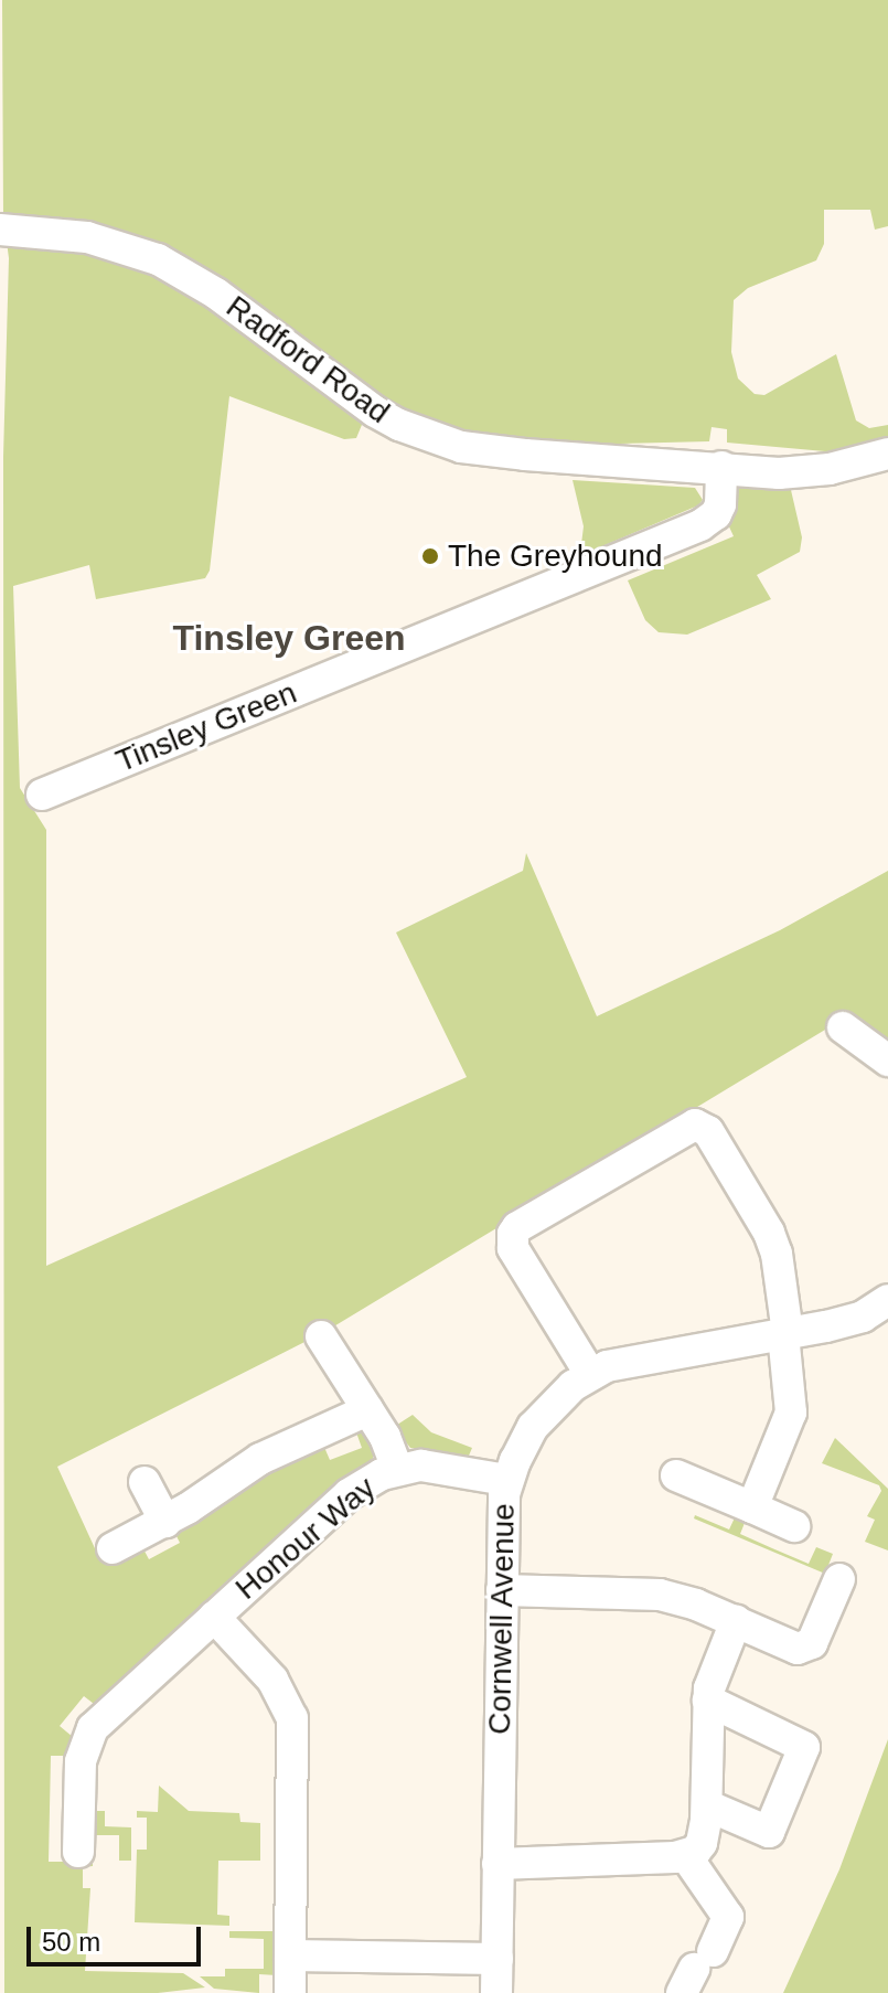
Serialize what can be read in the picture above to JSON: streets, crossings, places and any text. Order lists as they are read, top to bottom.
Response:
{
  "streets": {
    "street": [
      "Radford Road",
      "Tinsley Green",
      "Honour Way",
      "Cornwell Avenue"
    ]
  },
  "crossings": [
    ["Radford Road", "Tinsley Green"],
    ["Honour Way", "Cornwell Avenue"]
  ],
  "districts": ["Tinsley Green"],
  "places": ["The Greyhound"],
  "scale_bar": "50 m"
}
